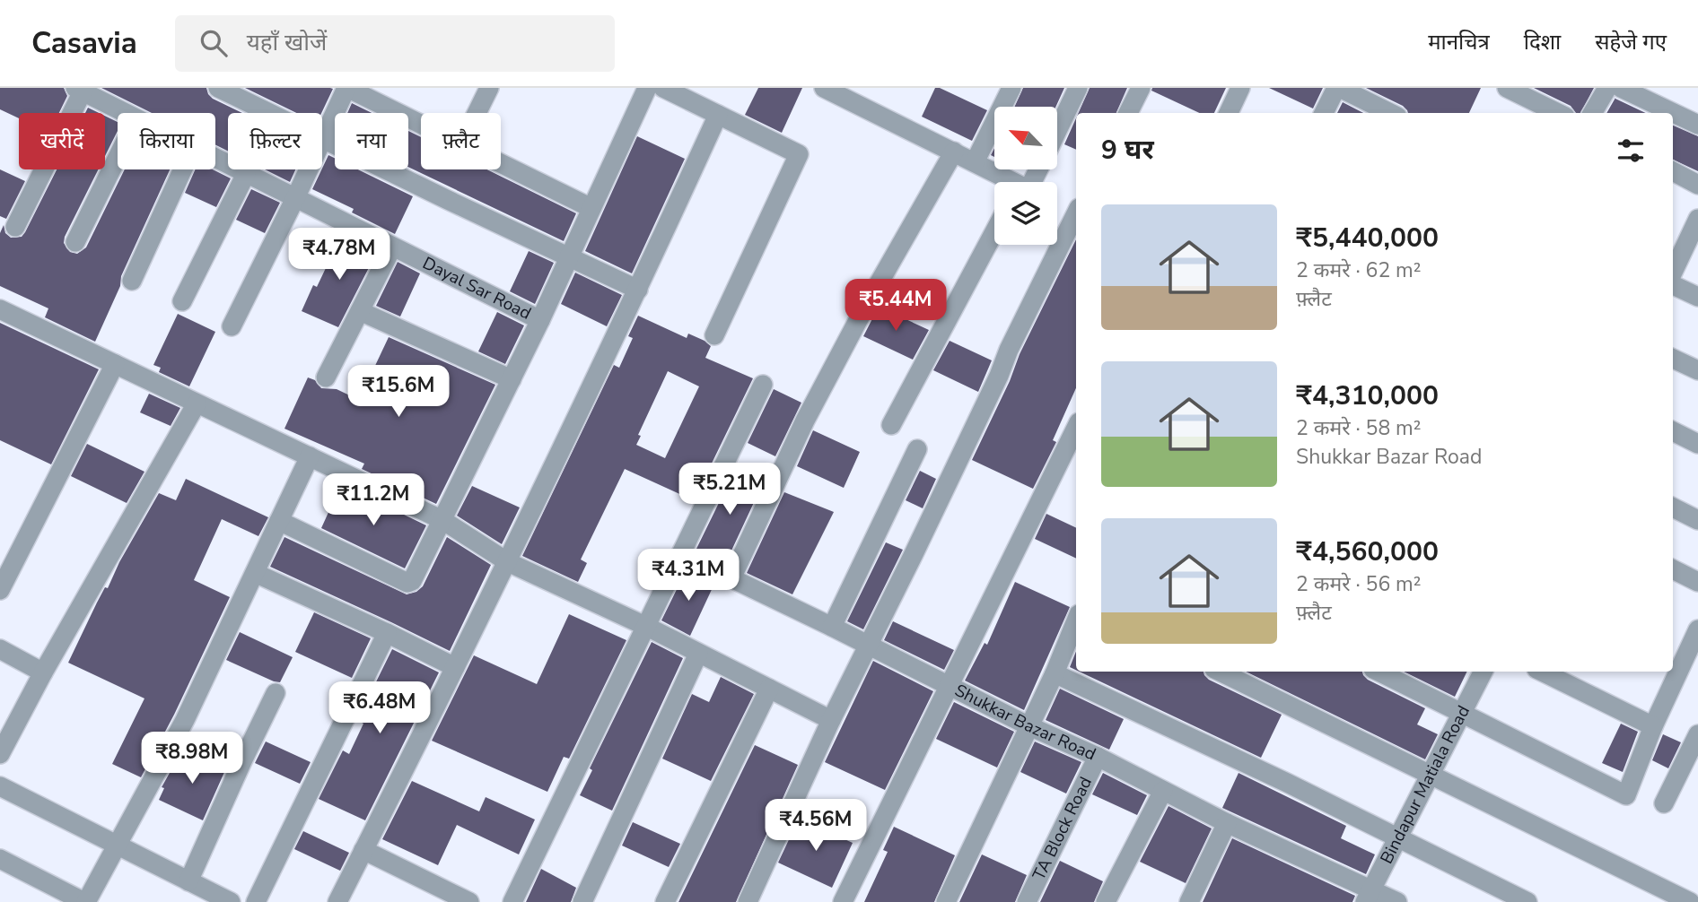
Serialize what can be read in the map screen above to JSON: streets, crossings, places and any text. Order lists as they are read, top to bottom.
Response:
{
  "streets": {
    "street": [
      "Dayal Sar Road",
      "Shukkar Bazar Road",
      "Bindapur Matiala Road",
      "TA Block Road"
    ]
  },
  "crossings": [
    ["Shukkar Bazar Road", "Bindapur Matiala Road"],
    ["Shukkar Bazar Road", "TA Block Road"]
  ],
  "north": "top left",
  "page": {
    "header": "Casavia",
    "search": "यहाँ खोजें",
    "nav": ["मानचित्र", "दिशा", "सहेजे गए"],
    "chip": [
      "खरीदें",
      "किराया",
      "फ़िल्टर",
      "नया",
      "फ़्लैट"
    ],
    "heading": "9 घर",
    "list": [
      {
        "name": "₹5,440,000",
        "note": "2 कमरे · 62 m² · फ़्लैट"
      },
      {
        "name": "₹4,310,000",
        "note": "2 कमरे · 58 m² · Shukkar Bazar Road"
      },
      {
        "name": "₹4,560,000",
        "note": "2 कमरे · 56 m² · फ़्लैट"
      }
    ],
    "price": [
      "₹4.78M",
      "₹5.44M",
      "₹15.6M",
      "₹5.21M",
      "₹11.2M",
      "₹4.31M",
      "₹6.48M",
      "₹8.98M",
      "₹4.56M"
    ]
  }
}
